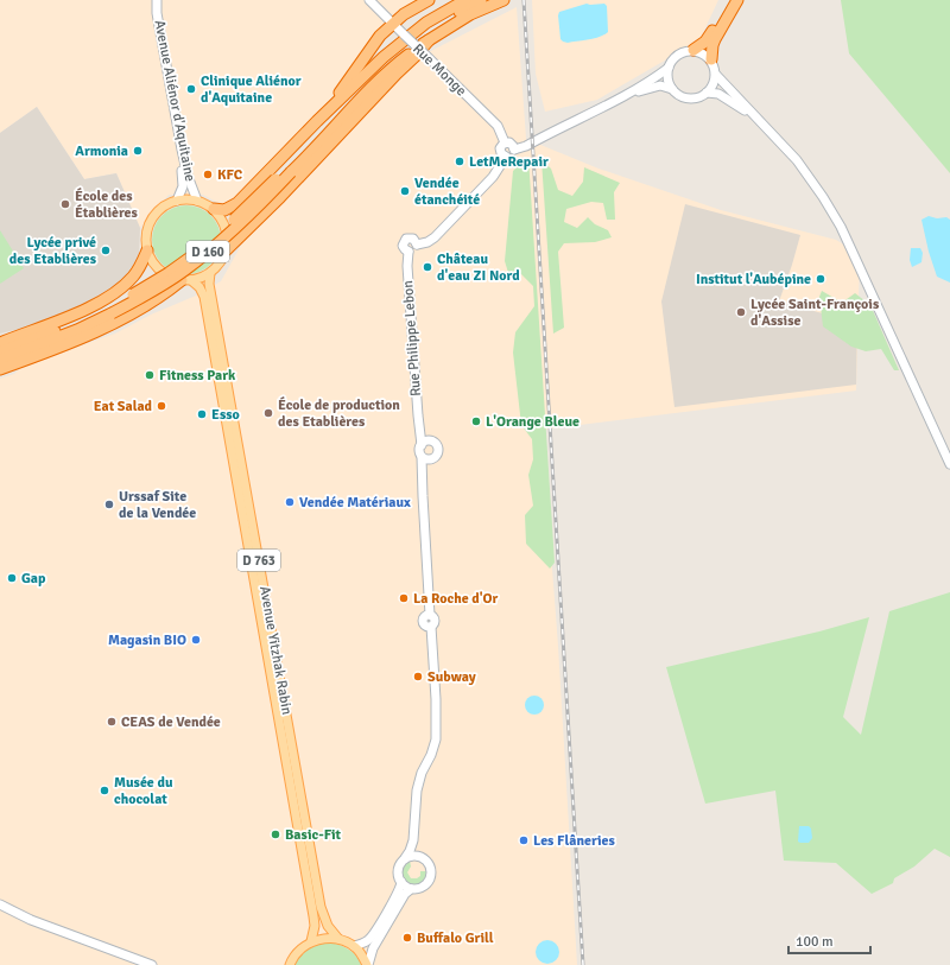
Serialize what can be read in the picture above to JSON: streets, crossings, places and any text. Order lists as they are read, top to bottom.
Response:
{
  "streets": {
    "highway": ["D 160"],
    "main road": ["D 763", "Avenue Yitzhak Rabin"],
    "street": ["Rue Monge", "Avenue Aliénor d'Aquitaine", "Rue Philippe Lebon"]
  },
  "crossings": [
    ["Rue Monge", "Rue Philippe Lebon"],
    ["Avenue Aliénor d'Aquitaine", "D 160"],
    ["Avenue Aliénor d'Aquitaine", "Avenue Yitzhak Rabin"],
    ["D 160", "Avenue Yitzhak Rabin"]
  ],
  "places": [
    "Clinique Aliénor d'Aquitaine",
    "Armonia",
    "LetMeRepair",
    "KFC",
    "Vendée étanchéité",
    "École des Établières",
    "Lycée privé des Etablières",
    "Château d'eau ZI Nord",
    "Institut l'Aubépine",
    "Lycée Saint-François d'Assise",
    "Fitness Park",
    "Eat Salad",
    "École de production des Etablières",
    "Esso",
    "L'Orange Bleue",
    "Vendée Matériaux",
    "Urssaf Site de la Vendée",
    "Gap",
    "La Roche d'Or",
    "Magasin BIO",
    "Subway",
    "CEAS de Vendée",
    "Musée du chocolat",
    "Basic-Fit",
    "Les Flâneries",
    "Buffalo Grill"
  ],
  "scale_bar": "100 m"
}
